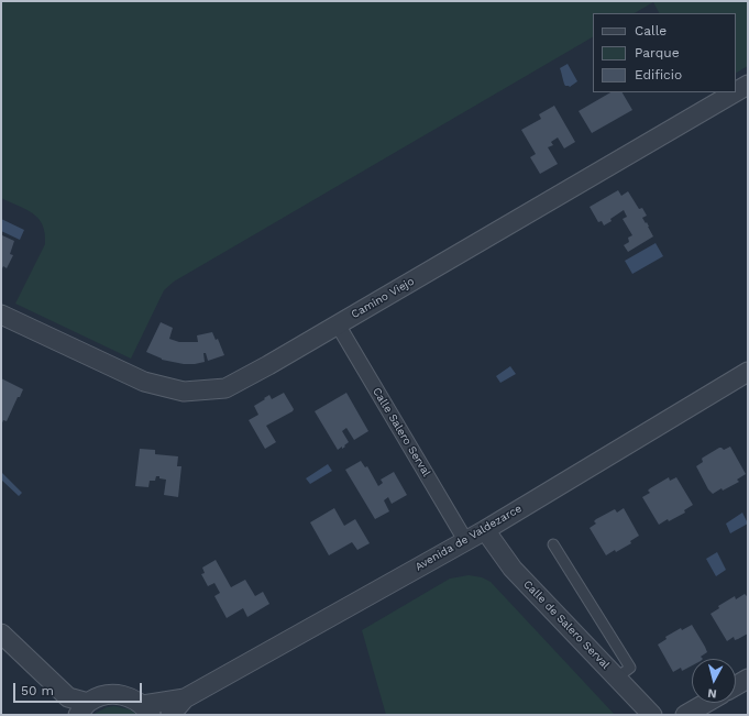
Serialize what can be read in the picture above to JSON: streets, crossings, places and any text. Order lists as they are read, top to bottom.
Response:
{
  "streets": {
    "street": [
      "Camino Viejo",
      "Calle Salero Serval",
      "Avenida de Valdezarce",
      "Calle de Salero Serval"
    ]
  },
  "crossings": [
    ["Camino Viejo", "Calle Salero Serval"],
    ["Calle Salero Serval", "Avenida de Valdezarce"],
    ["Avenida de Valdezarce", "Calle de Salero Serval"]
  ],
  "legend": ["Calle", "Parque", "Edificio"],
  "scale_bar": "50 m",
  "north": "bottom"
}
